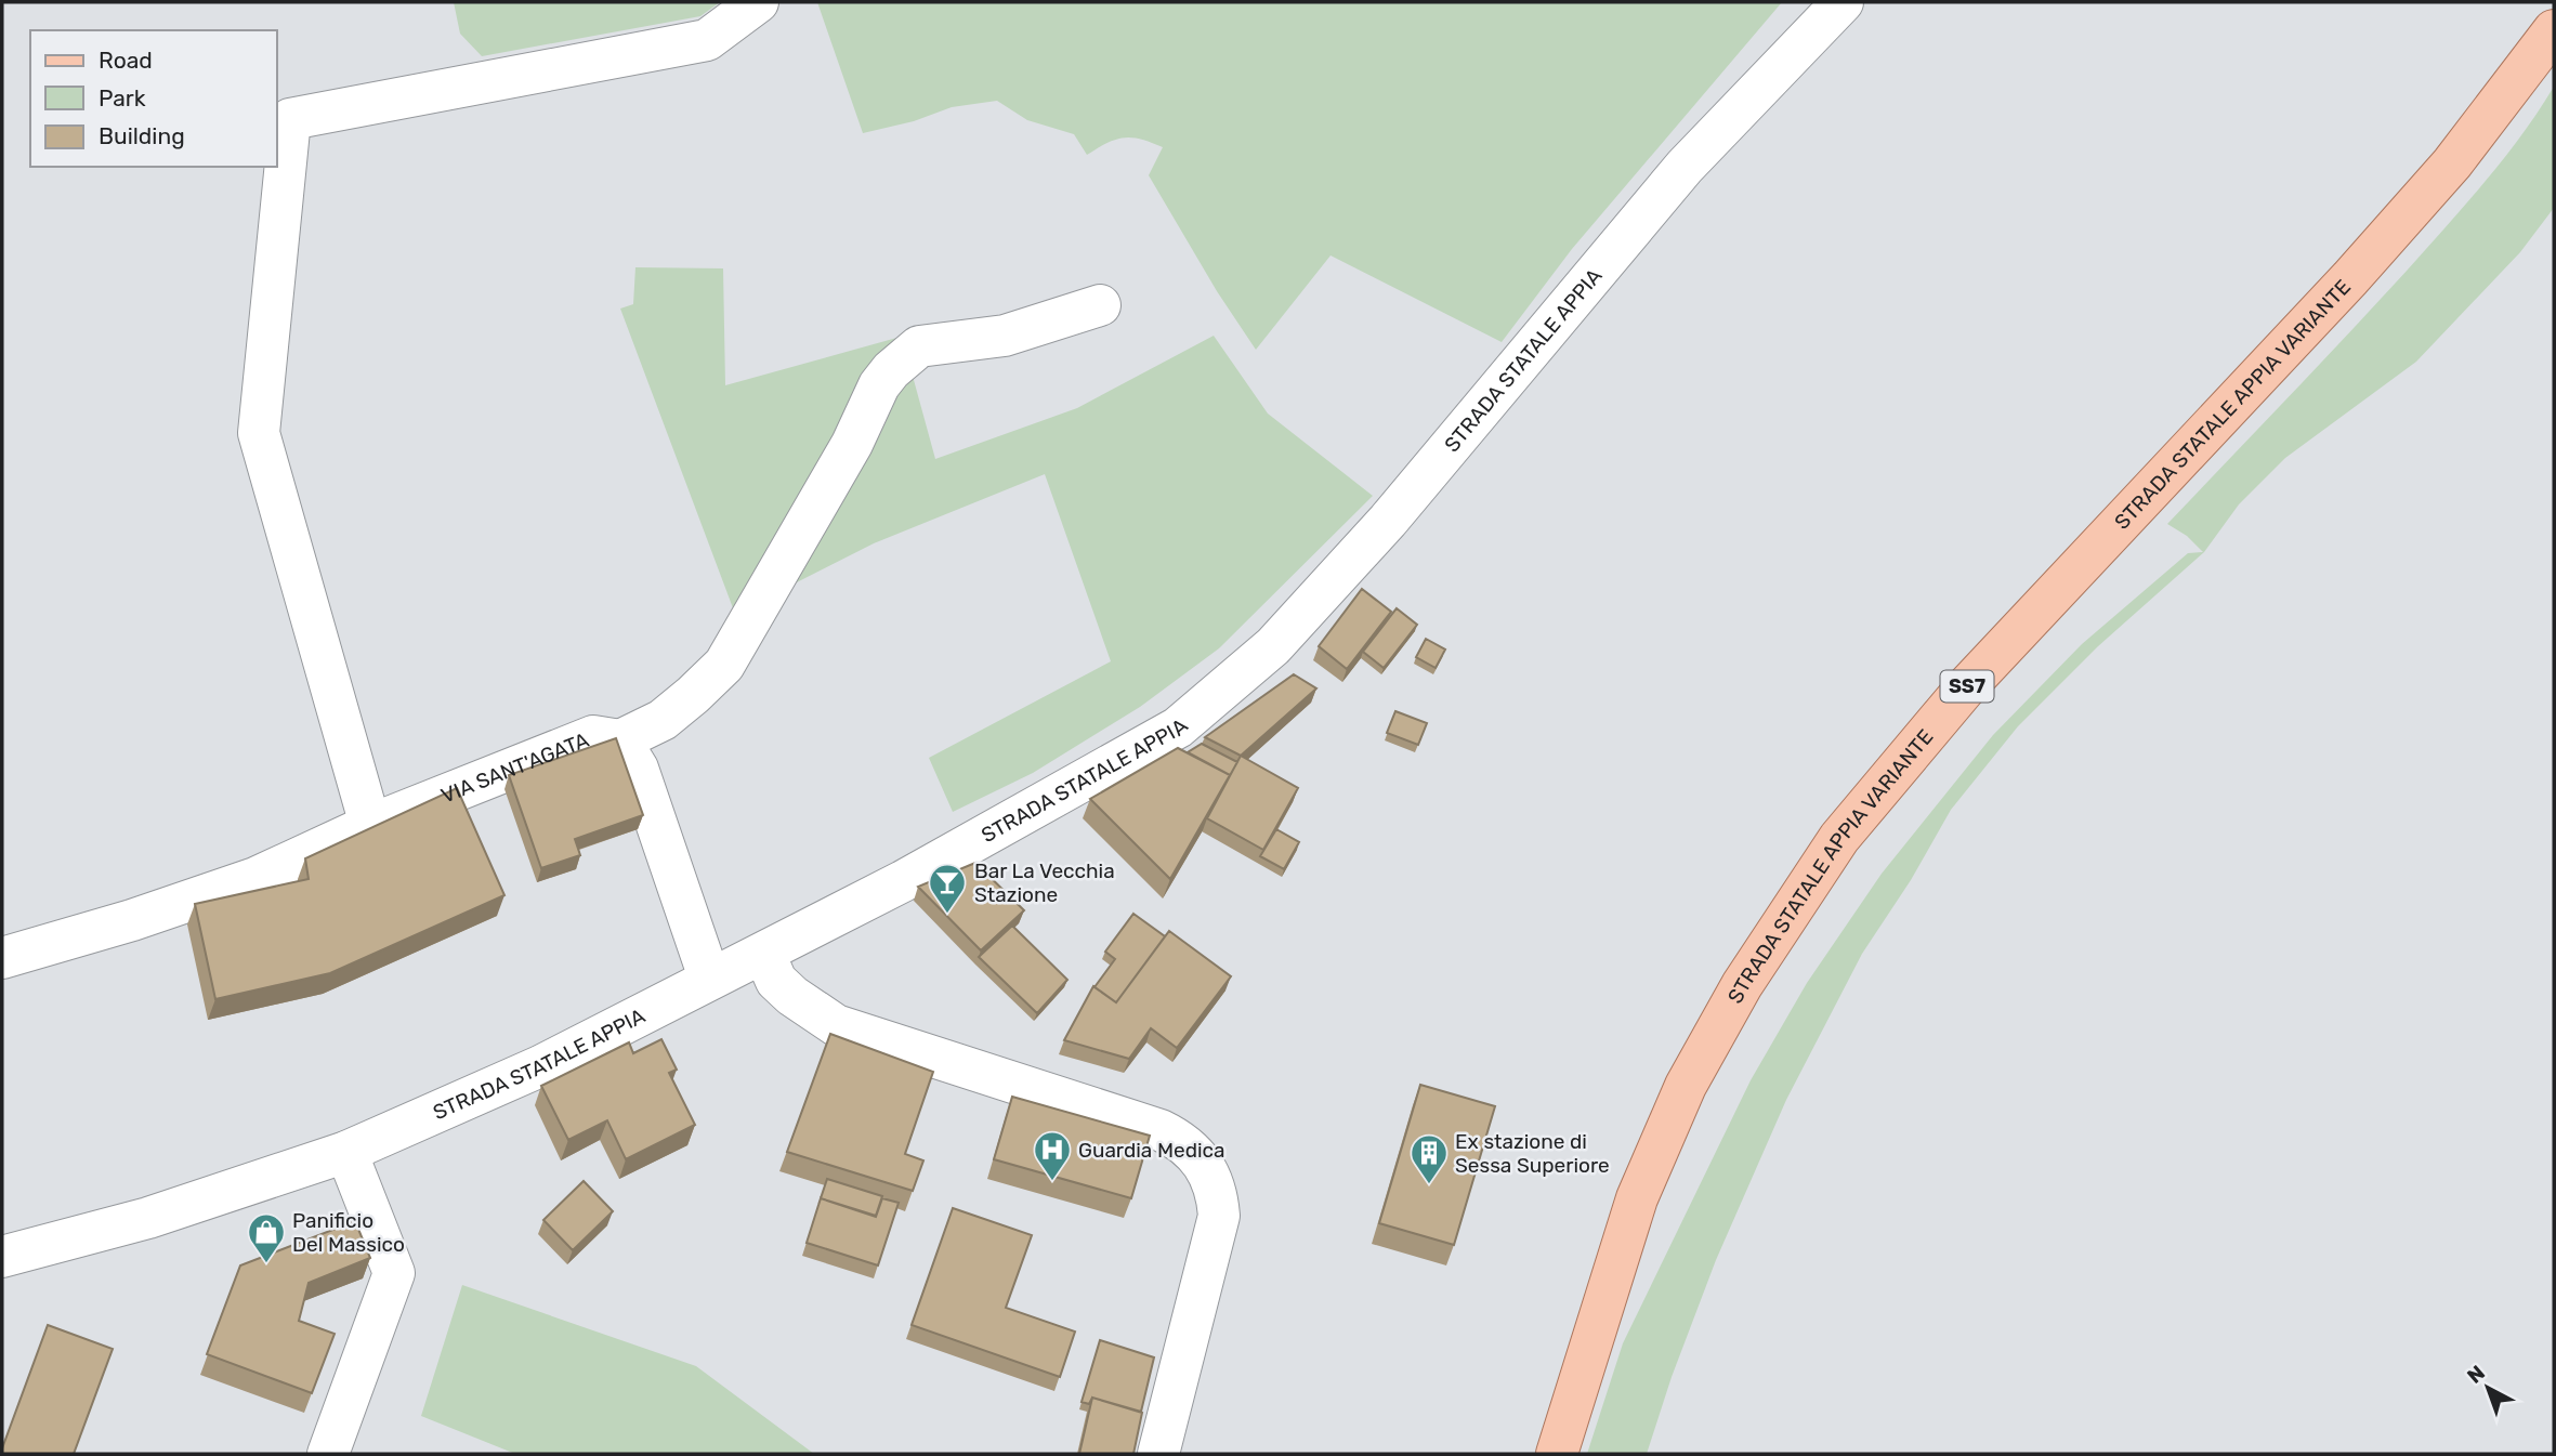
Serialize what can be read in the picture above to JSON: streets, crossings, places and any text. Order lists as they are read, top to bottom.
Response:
{
  "streets": {
    "main road": ["STRADA STATALE APPIA VARIANTE", "SS7"],
    "street": ["STRADA STATALE APPIA", "VIA SANT'AGATA"]
  },
  "crossings": [
    ["STRADA STATALE APPIA", "VIA SANT'AGATA"]
  ],
  "places": {
    "bar": ["Bar La Vecchia Stazione"],
    "hospital": ["Guardia Medica"],
    "building": ["Ex stazione di Sessa Superiore"],
    "shop": ["Panificio Del Massico"]
  },
  "legend": ["Road", "Park", "Building"],
  "north": "top left"
}
